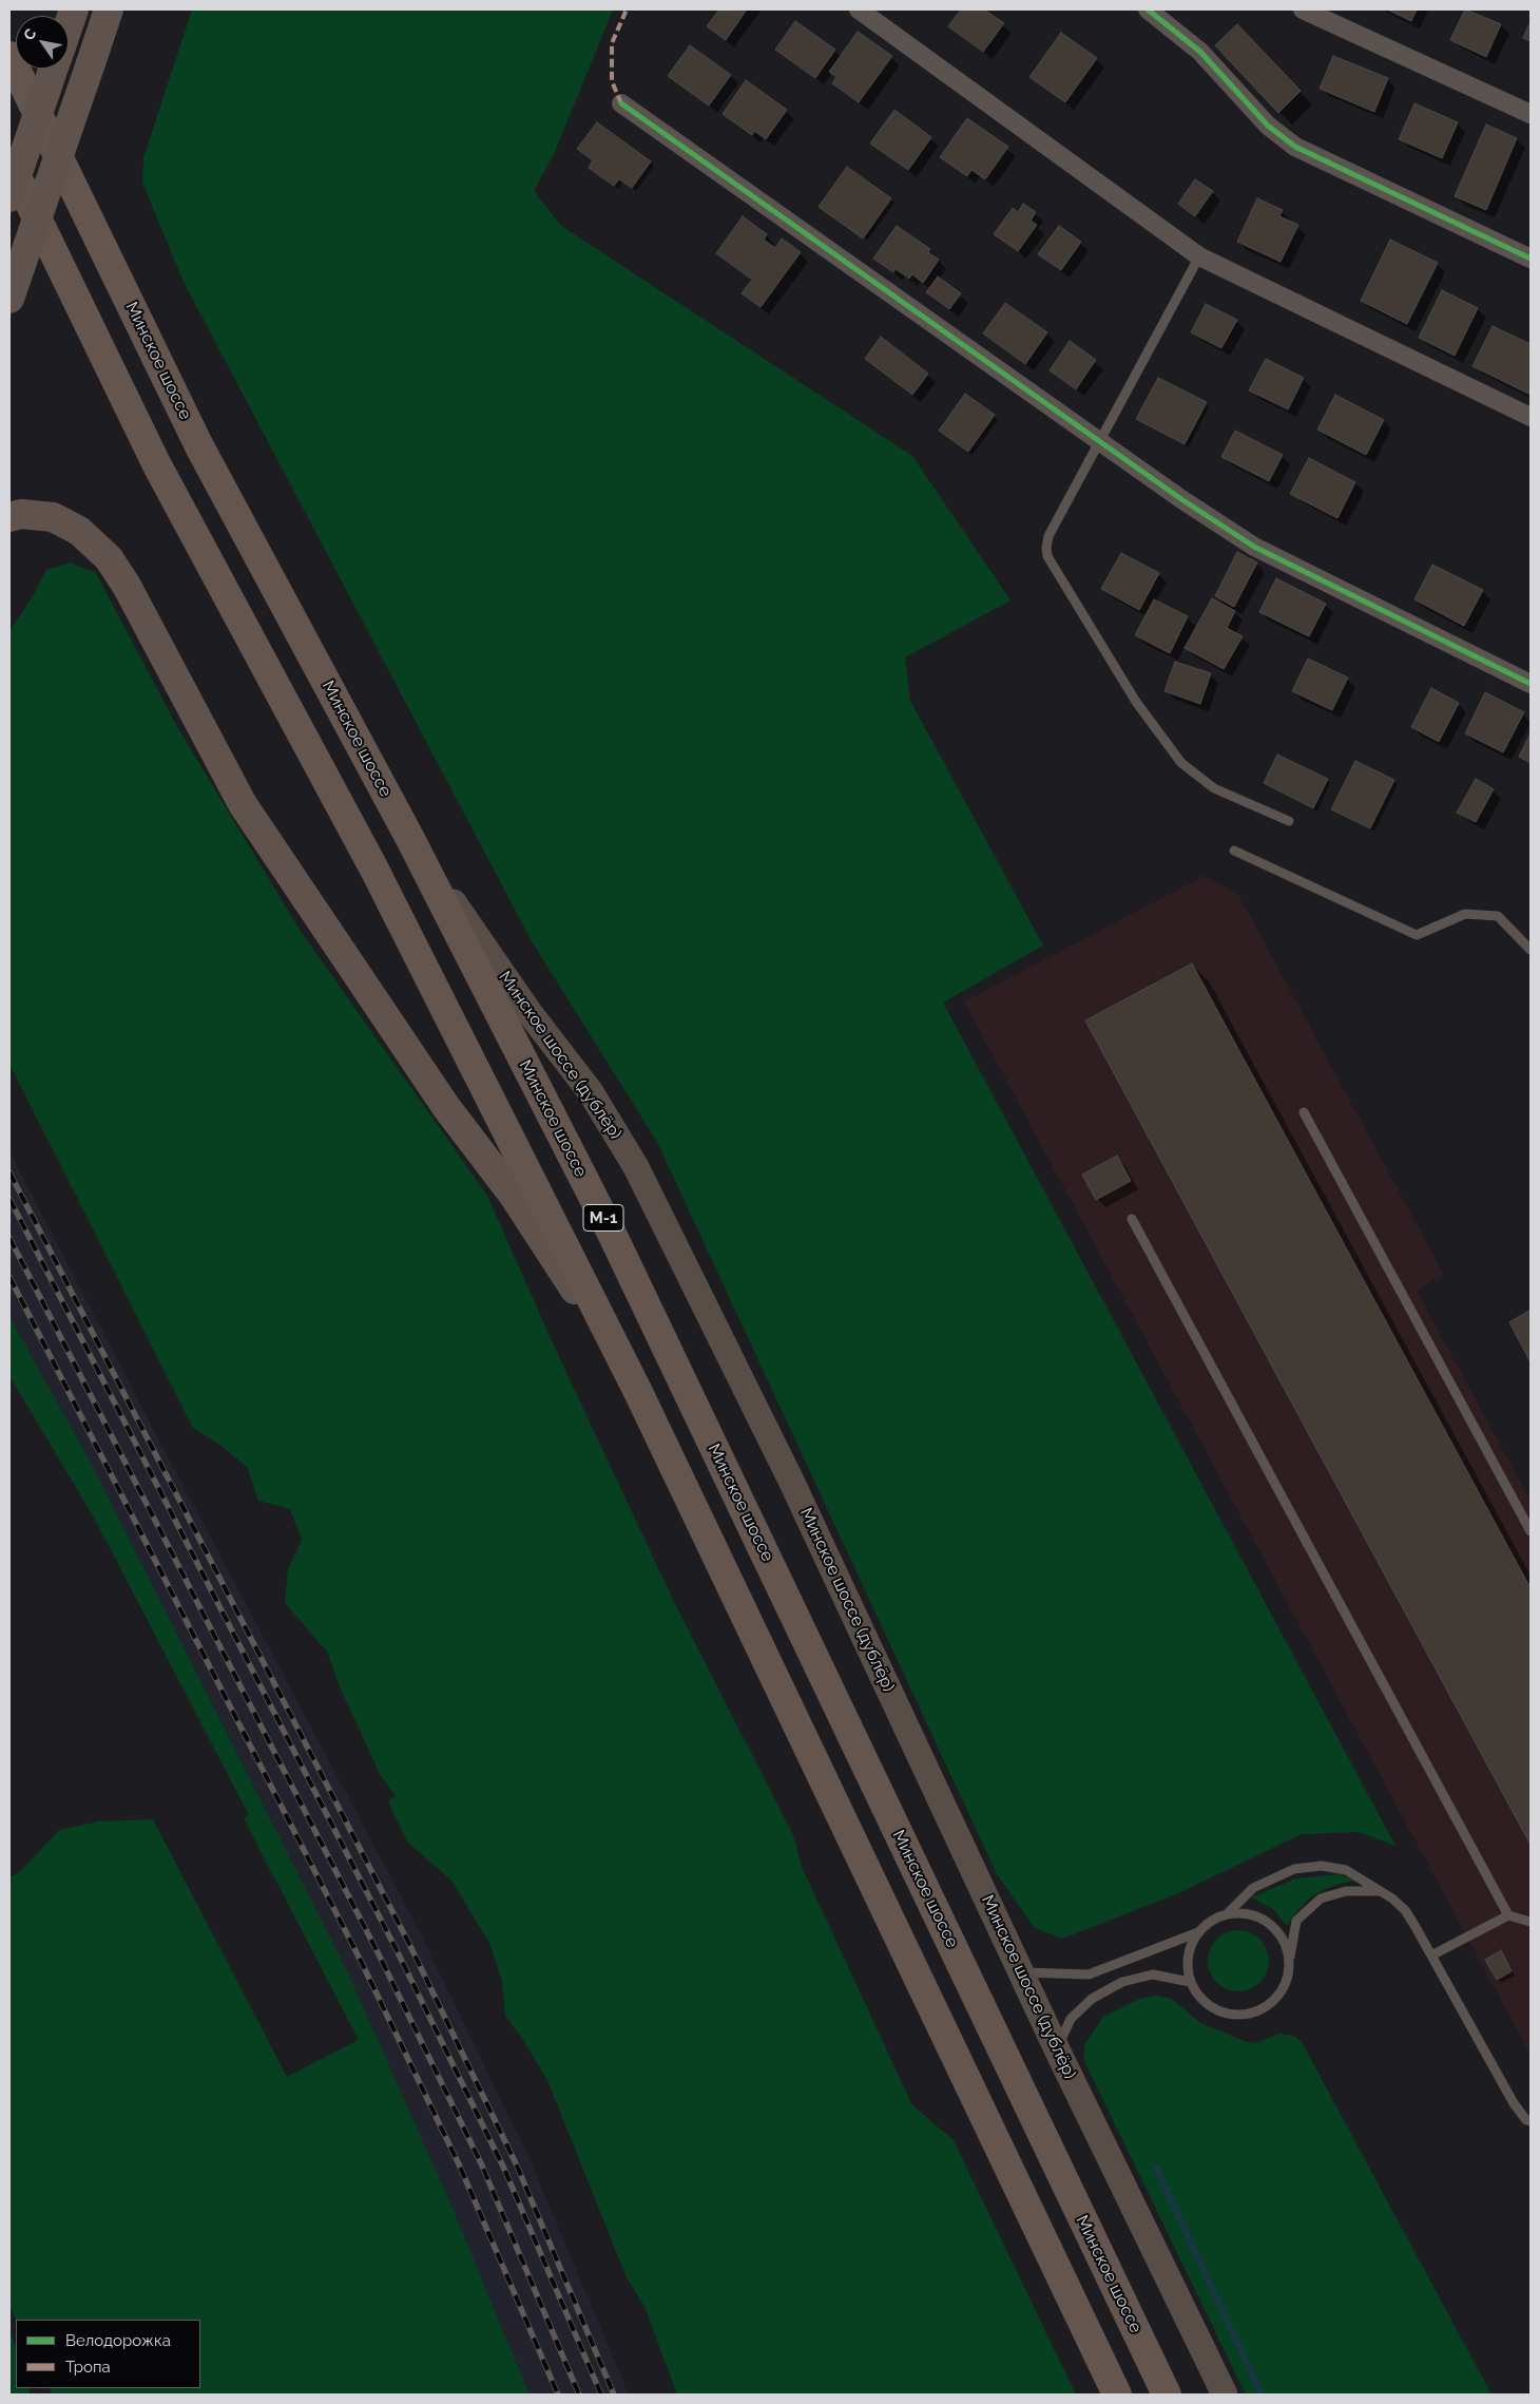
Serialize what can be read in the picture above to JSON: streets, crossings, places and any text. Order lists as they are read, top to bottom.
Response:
{
  "streets": {
    "highway": ["Минское шоссе", "М-1"],
    "main road": ["Минское шоссе (дублёр)"]
  },
  "crossings": [
    ["Минское шоссе", "Минское шоссе (дублёр)"]
  ],
  "legend": ["Велодорожка", "Тропа"],
  "north": "top left"
}
